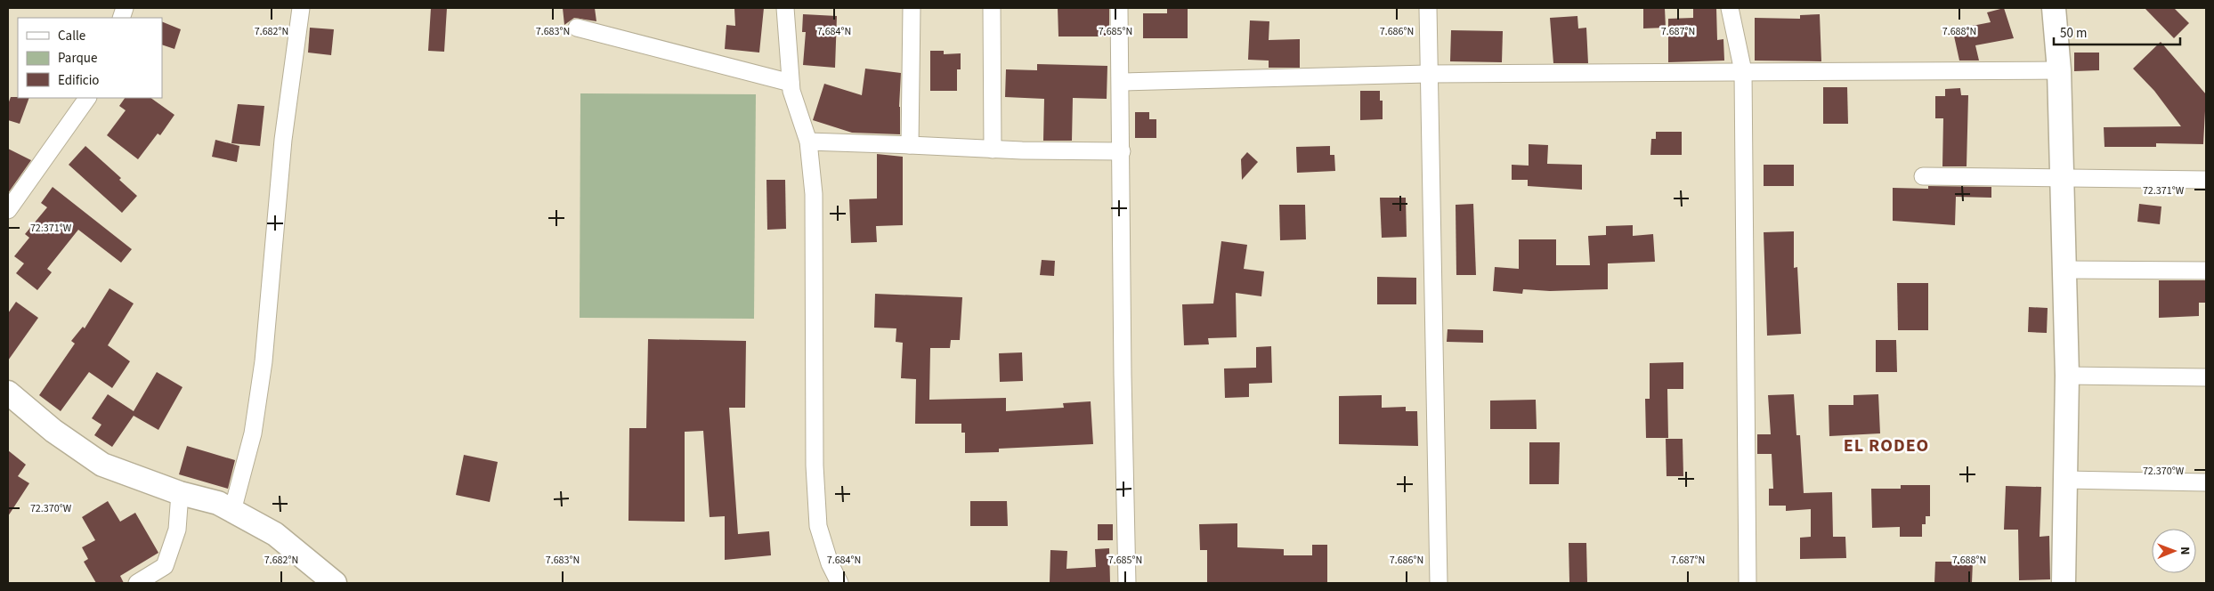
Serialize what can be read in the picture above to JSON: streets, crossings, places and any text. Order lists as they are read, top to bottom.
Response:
{
  "districts": ["EL RODEO"],
  "legend": ["Calle", "Parque", "Edificio"],
  "scale_bar": "50 m",
  "north": "right",
  "coordinates": [
    "7.682°N",
    "7.683°N",
    "7.684°N",
    "7.685°N",
    "7.686°N",
    "7.687°N",
    "7.688°N",
    "72.371°W",
    "72.370°W"
  ]
}
